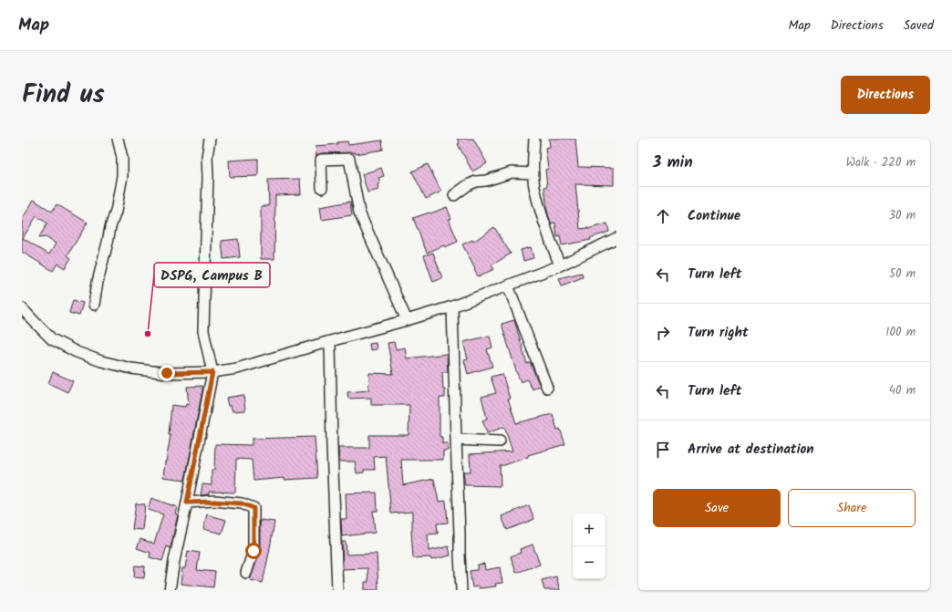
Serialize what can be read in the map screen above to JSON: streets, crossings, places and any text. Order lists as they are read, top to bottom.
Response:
{
  "places": ["DSPG, Campus B"],
  "page": {
    "header": "Map",
    "nav": ["Map", "Directions", "Saved"],
    "title": "Find us",
    "buttons": [
      "Directions",
      ["Save", "Share"]
    ],
    "heading": ["3 min", "Walk · 220 m"],
    "list": [
      ["Continue", "30 m"],
      ["Turn left", "50 m"],
      ["Turn right", "100 m"],
      ["Turn left", "40 m"],
      "Arrive at destination"
    ],
    "map_buttons": ["+", "−"]
  }
}
